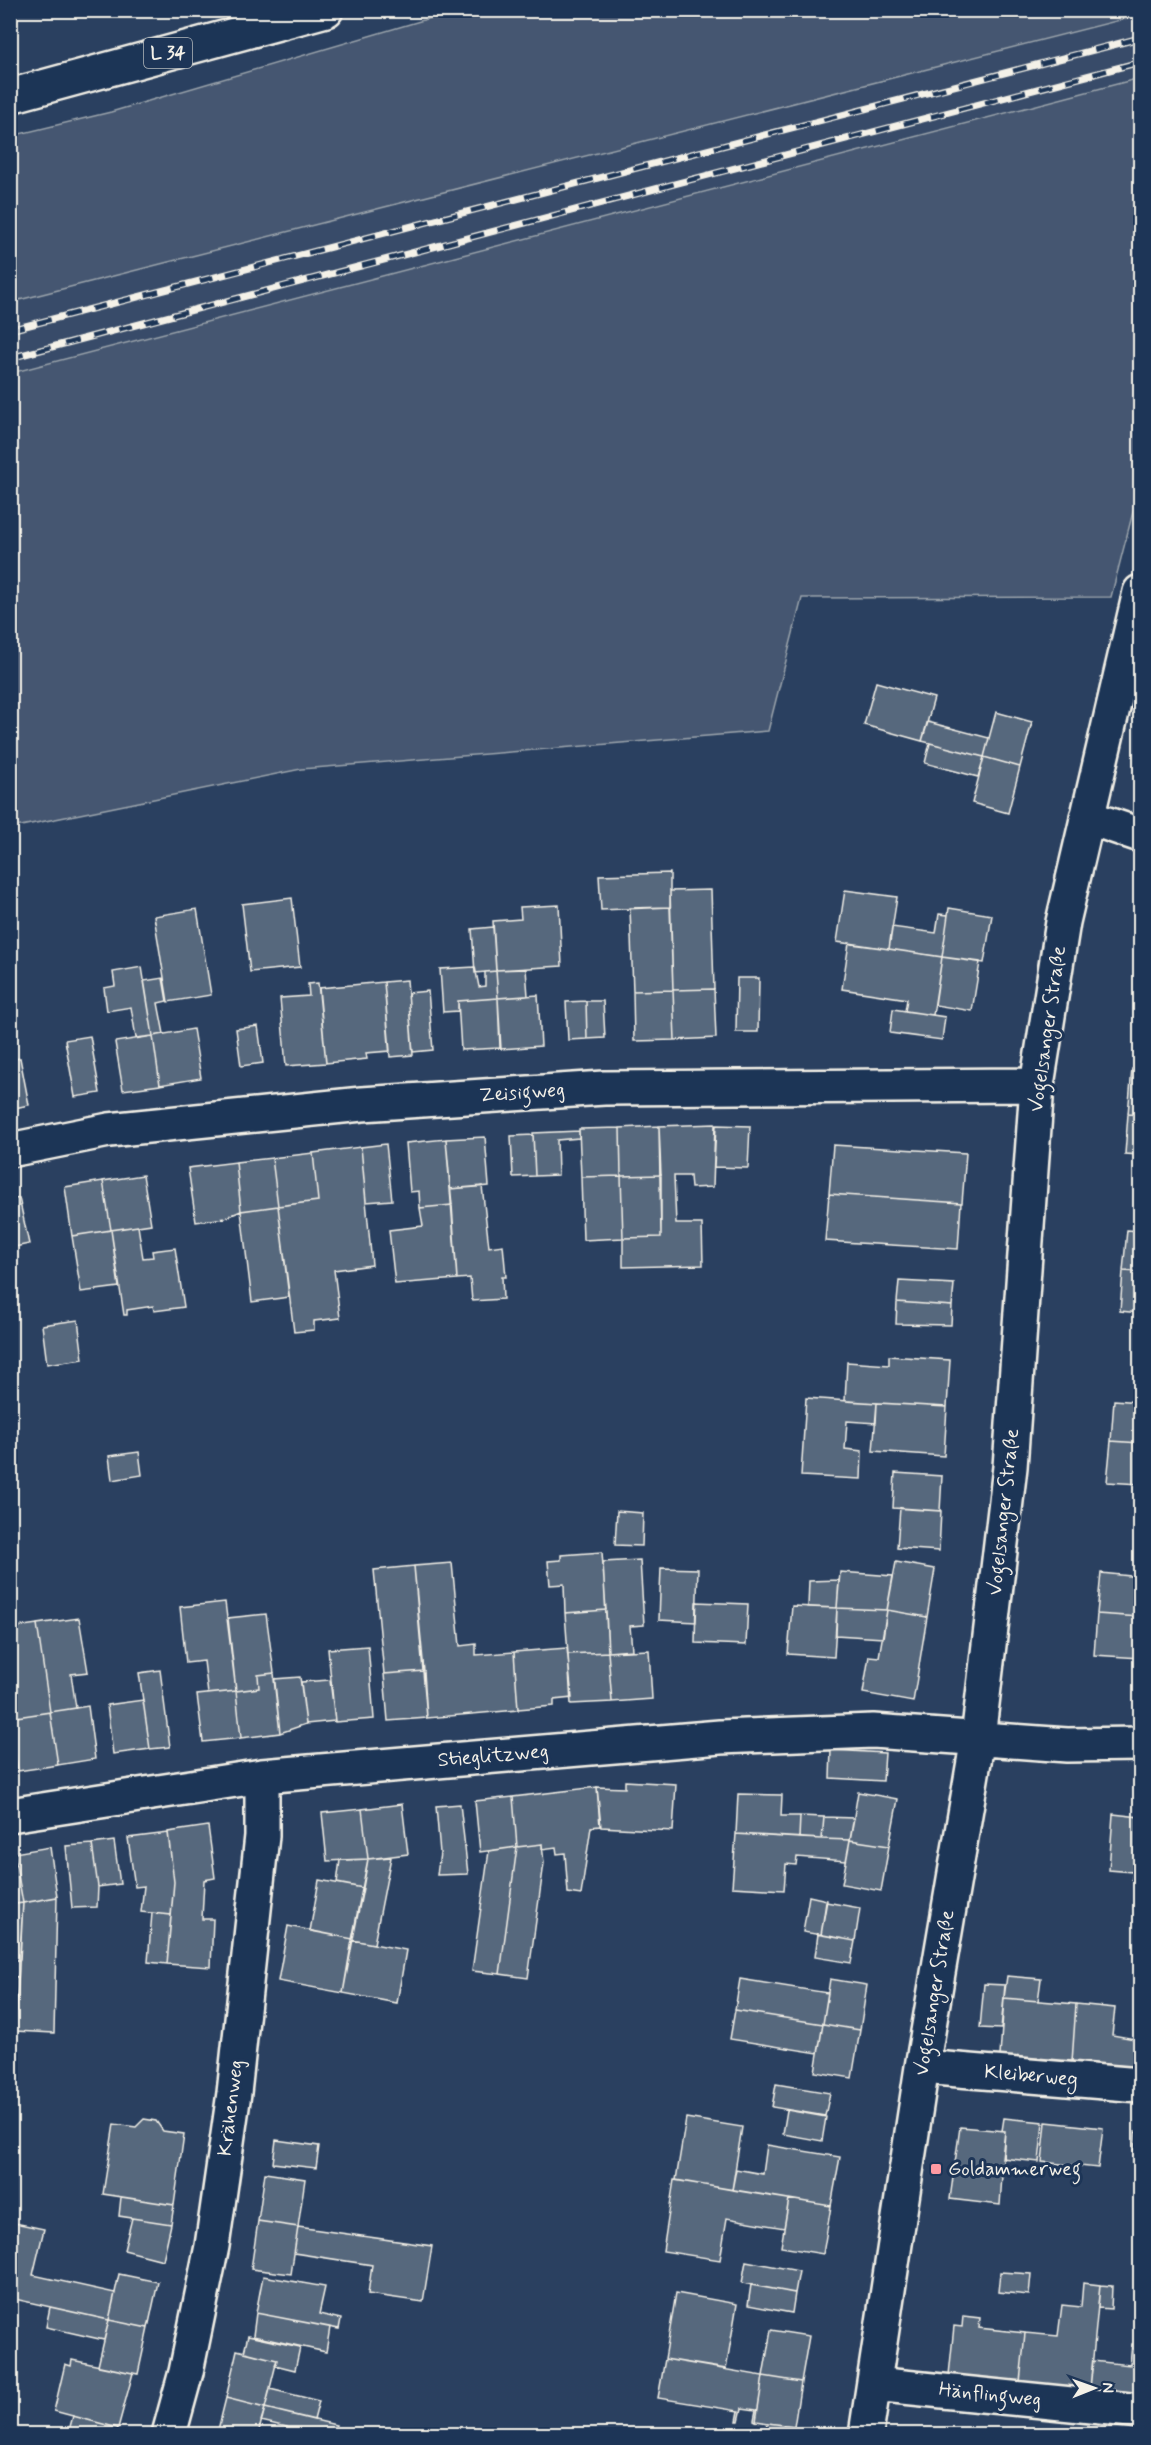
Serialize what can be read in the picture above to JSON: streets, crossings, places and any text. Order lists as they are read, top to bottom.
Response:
{
  "streets": {
    "main road": [
      "L 34",
      "Vogelsanger Straße",
      "Zeisigweg",
      "Stieglitzweg",
      "Kleiberweg",
      "Krähenweg",
      "Hänflingweg"
    ]
  },
  "crossings": [
    ["Vogelsanger Straße", "Zeisigweg"],
    ["Vogelsanger Straße", "Stieglitzweg"],
    ["Vogelsanger Straße", "Kleiberweg"],
    ["Vogelsanger Straße", "Hänflingweg"],
    ["Stieglitzweg", "Krähenweg"]
  ],
  "places": {
    "transit": ["Goldammerweg"]
  },
  "north": "right"
}
